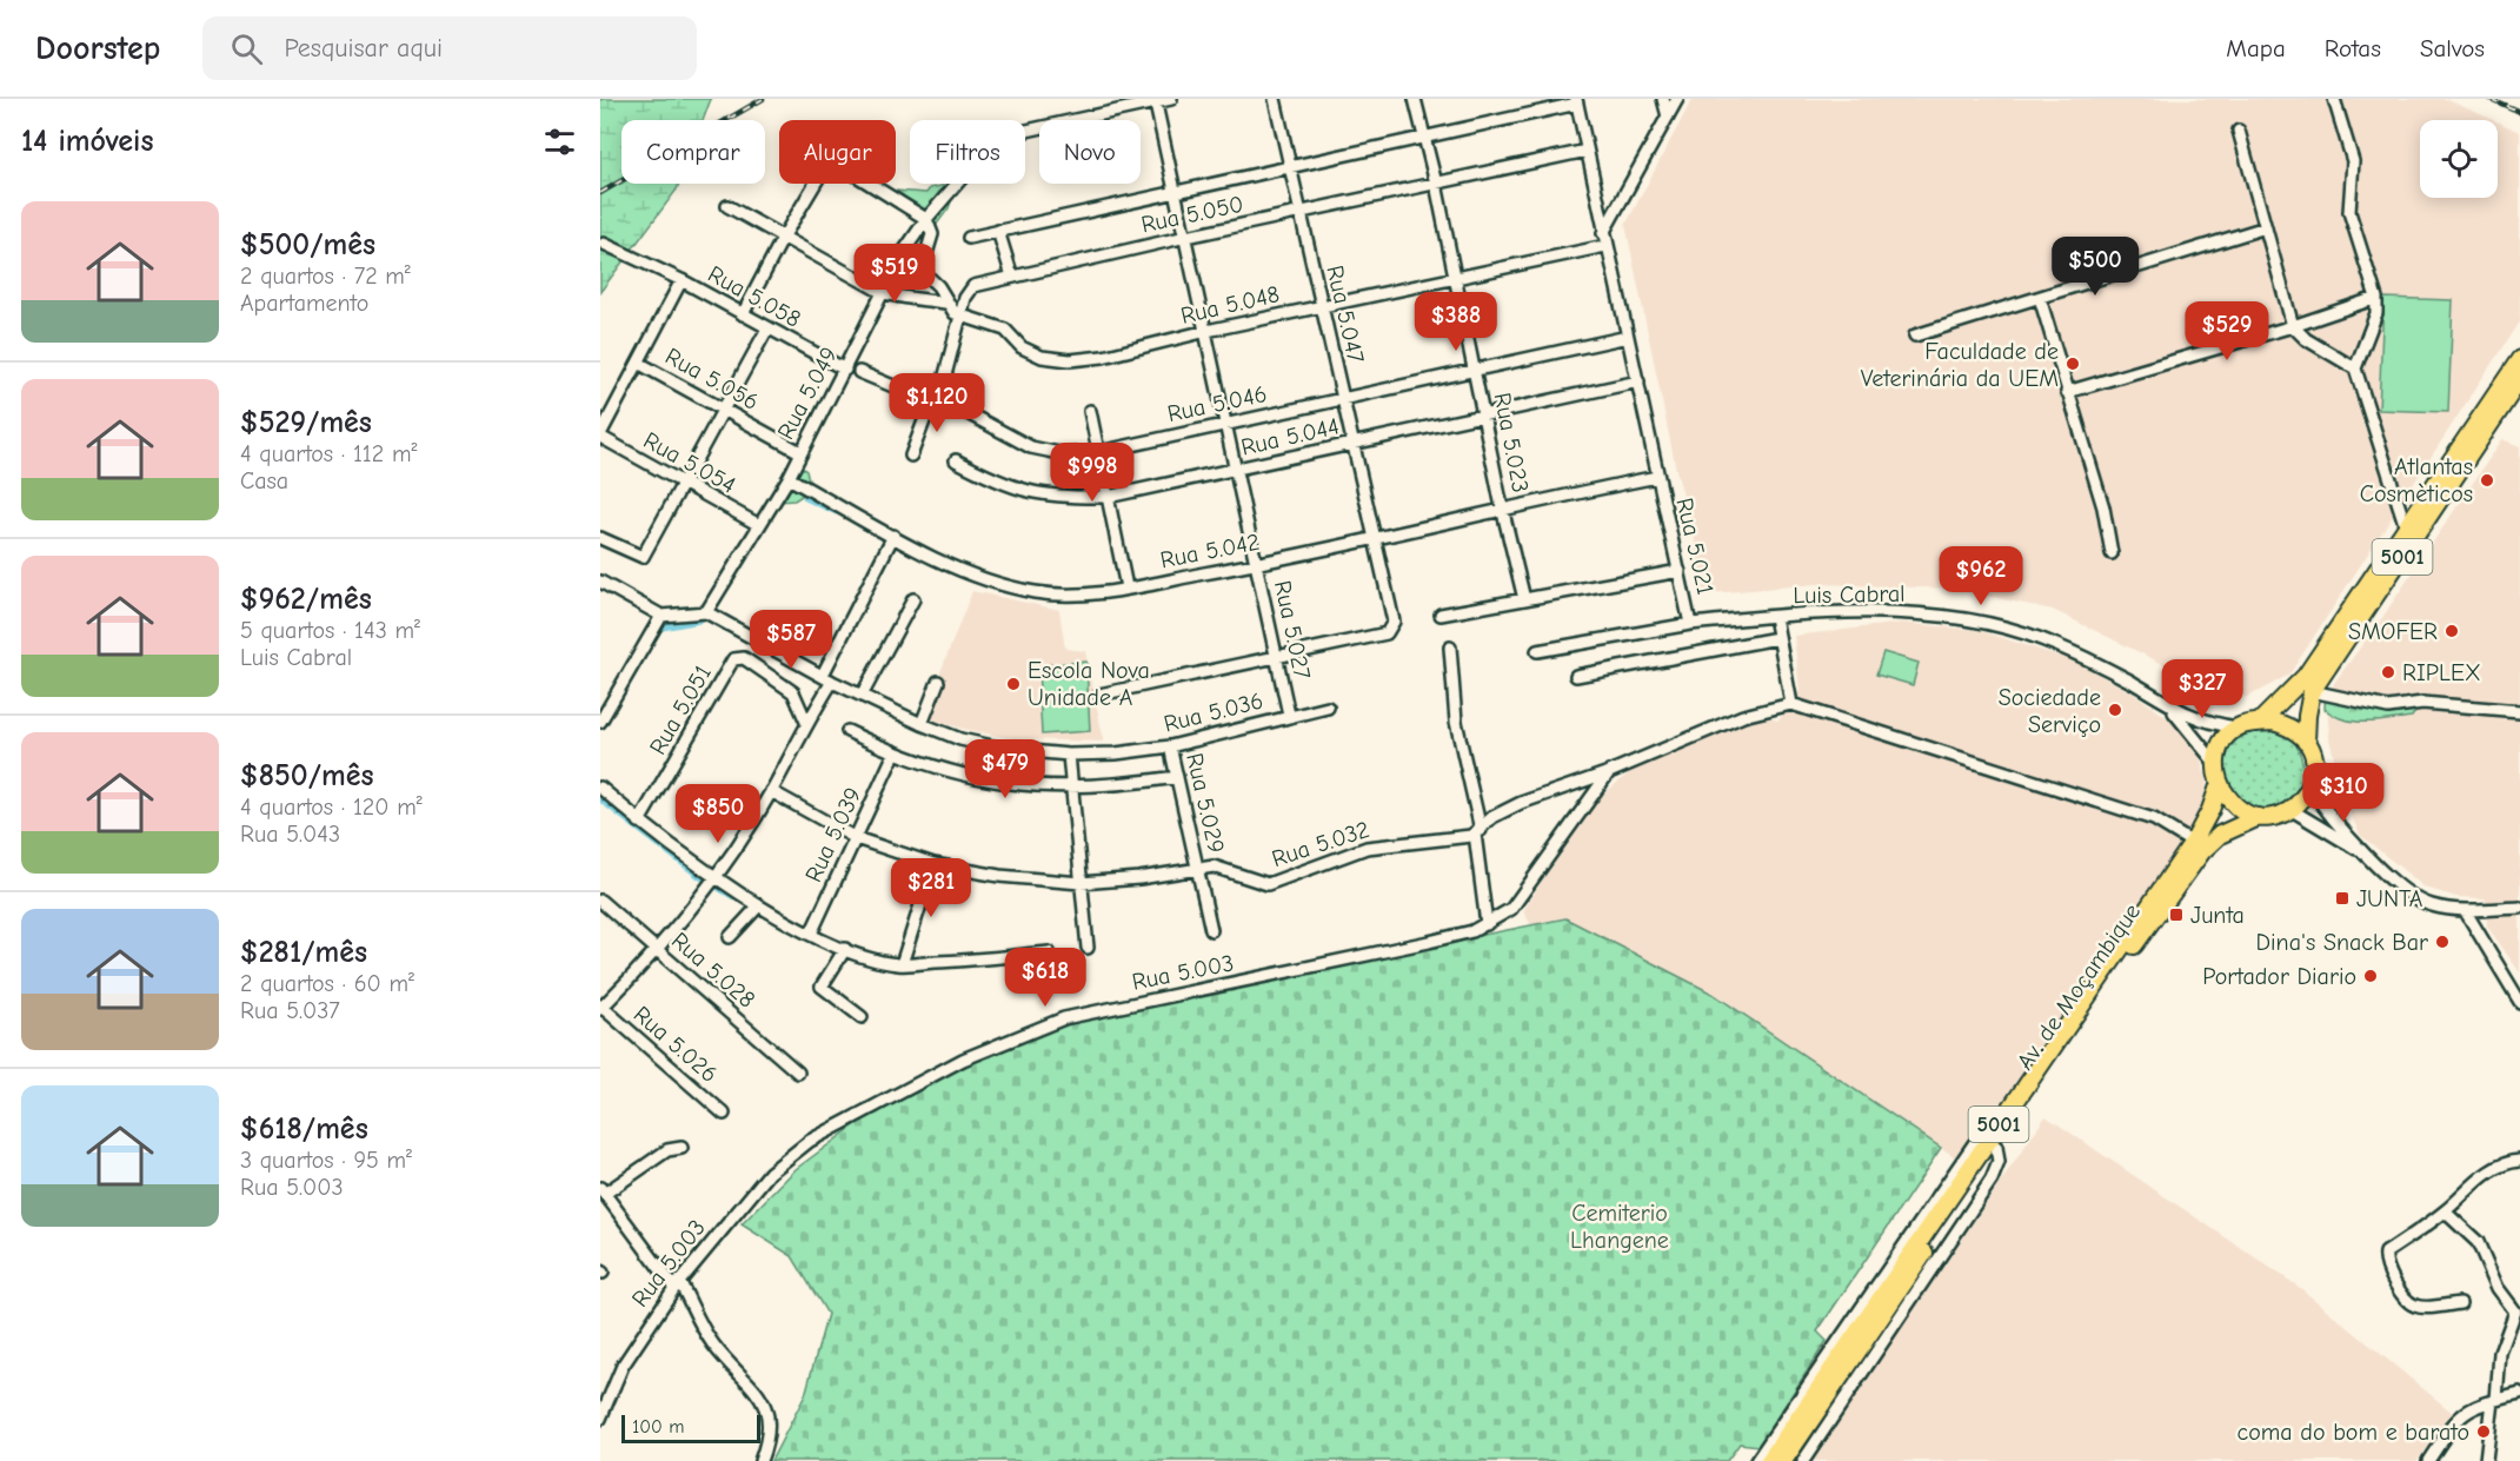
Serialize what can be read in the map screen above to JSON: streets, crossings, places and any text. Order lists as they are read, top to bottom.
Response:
{
  "streets": {
    "highway": ["5001", "Av. de Moçambique"],
    "street": [
      "Rua 5.050",
      "Rua 5.058",
      "Rua 5.048",
      "Rua 5.047",
      "Rua 5.056",
      "Rua 5.049",
      "Rua 5.046",
      "Rua 5.044",
      "Rua 5.023",
      "Rua 5.054",
      "Rua 5.021",
      "Rua 5.042",
      "Luis Cabral",
      "Rua 5.027",
      "Rua 5.051",
      "Rua 5.036",
      "Rua 5.029",
      "Rua 5.039",
      "Rua 5.032",
      "Rua 5.028",
      "Rua 5.003",
      "Rua 5.026"
    ]
  },
  "crossings": [
    ["Rua 5.050", "Rua 5.048"],
    ["Rua 5.050", "Rua 5.047"],
    ["Rua 5.050", "Rua 5.023"],
    ["Rua 5.050", "Rua 5.021"],
    ["Rua 5.050", "Rua 5.027"],
    ["Rua 5.058", "Rua 5.049"],
    ["Rua 5.048", "Rua 5.047"],
    ["Rua 5.048", "Rua 5.049"],
    ["Rua 5.048", "Rua 5.023"],
    ["Rua 5.048", "Rua 5.021"],
    ["Rua 5.048", "Rua 5.027"],
    ["Rua 5.047", "Rua 5.046"],
    ["Rua 5.047", "Rua 5.044"],
    ["Rua 5.047", "Rua 5.042"],
    ["Rua 5.047", "Rua 5.027"],
    ["Rua 5.056", "Rua 5.049"],
    ["Rua 5.049", "Rua 5.054"],
    ["Rua 5.049", "Rua 5.042"],
    ["Rua 5.049", "Rua 5.027"],
    ["Rua 5.049", "Rua 5.036"],
    ["Rua 5.046", "Rua 5.023"],
    ["Rua 5.046", "Rua 5.021"],
    ["Rua 5.046", "Rua 5.027"],
    ["Rua 5.044", "Rua 5.023"],
    ["Rua 5.044", "Rua 5.021"],
    ["Rua 5.044", "Rua 5.027"],
    ["Rua 5.023", "Rua 5.042"],
    ["Rua 5.021", "Rua 5.042"],
    ["Rua 5.021", "Luis Cabral"],
    ["Rua 5.042", "Rua 5.027"],
    ["5001", "Luis Cabral"],
    ["5001", "Av. de Moçambique"],
    ["Luis Cabral", "Av. de Moçambique"],
    ["Rua 5.027", "Rua 5.036"],
    ["Rua 5.036", "Rua 5.029"],
    ["Rua 5.029", "Rua 5.032"],
    ["Rua 5.039", "Rua 5.032"],
    ["Rua 5.032", "Rua 5.003"]
  ],
  "parks": ["Cemiterio Lhangene"],
  "places": {
    "other": [
      "Faculdade de Veterinária da UEM",
      "Atlantas Cosmèticos",
      "SMOFER",
      "RIPLEX",
      "Escola Nova Unidade A",
      "Sociedade Serviço",
      "Dina's Snack Bar",
      "Portador Diario",
      "coma do bom e barato"
    ],
    "transit": ["JUNTA", "Junta"]
  },
  "scale_bar": "100 m",
  "page": {
    "header": "Doorstep",
    "search": "Pesquisar aqui",
    "nav": ["Mapa", "Rotas", "Salvos"],
    "heading": "14 imóveis",
    "chip": [
      "Comprar",
      "Alugar",
      "Filtros",
      "Novo"
    ],
    "list": [
      {
        "name": "$500/mês",
        "note": "2 quartos · 72 m² · Apartamento"
      },
      {
        "name": "$529/mês",
        "note": "4 quartos · 112 m² · Casa"
      },
      {
        "name": "$962/mês",
        "note": "5 quartos · 143 m² · Luis Cabral"
      },
      {
        "name": "$850/mês",
        "note": "4 quartos · 120 m² · Rua 5.043"
      },
      {
        "name": "$281/mês",
        "note": "2 quartos · 60 m² · Rua 5.037"
      },
      {
        "name": "$618/mês",
        "note": "3 quartos · 95 m² · Rua 5.003"
      }
    ],
    "price": [
      "$500",
      "$519",
      "$388",
      "$529",
      "$1,120",
      "$998",
      "$962",
      "$587",
      "$327",
      "$479",
      "$310",
      "$850",
      "$281",
      "$618"
    ],
    "scale": "100 m"
  }
}
